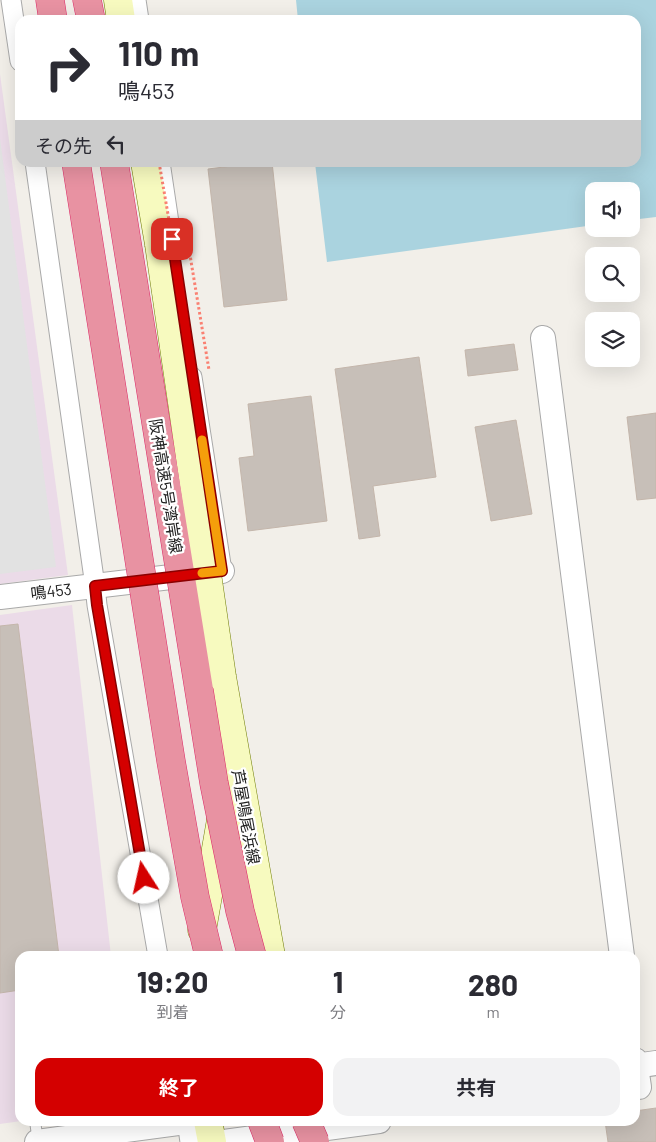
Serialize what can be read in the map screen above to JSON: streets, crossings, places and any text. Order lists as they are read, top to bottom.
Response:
{
  "streets": {
    "highway": ["阪神高速5号湾岸線"],
    "main road": ["芦屋鳴尾浜線"],
    "street": ["鳴453"]
  },
  "page": {
    "turn": ["110 m", "鳴453"],
    "then": "その先",
    "eta": [
      "19:20",
      "到着",
      "1",
      "分",
      "280",
      "m"
    ],
    "buttons": ["終了", "共有"]
  }
}
